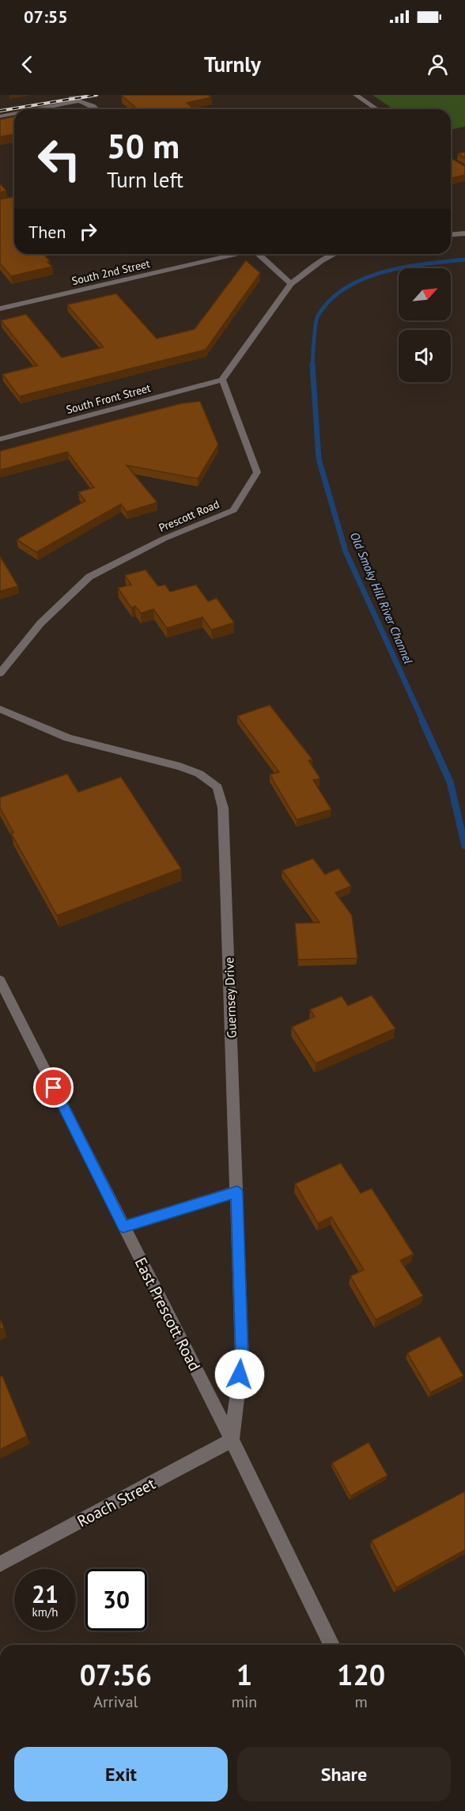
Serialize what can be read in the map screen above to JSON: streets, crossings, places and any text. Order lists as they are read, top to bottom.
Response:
{
  "streets": {
    "street": [
      "South 2nd Street",
      "South Front Street",
      "Prescott Road",
      "Guernsey Drive",
      "East Prescott Road",
      "Roach Street"
    ]
  },
  "crossings": [
    ["South Front Street", "Prescott Road"],
    ["Guernsey Drive", "East Prescott Road"],
    ["Guernsey Drive", "Roach Street"],
    ["East Prescott Road", "Roach Street"]
  ],
  "water": ["Old Smoky Hill River Channel"],
  "north": "top right",
  "page": {
    "status": "07:55",
    "header": "Turnly",
    "turn": ["50 m", "Turn left"],
    "then": "Then",
    "speed": "21 km/h",
    "limit": "30",
    "eta": [
      "07:56",
      "Arrival",
      "1",
      "min",
      "120",
      "m"
    ],
    "buttons": ["Exit", "Share"]
  }
}
